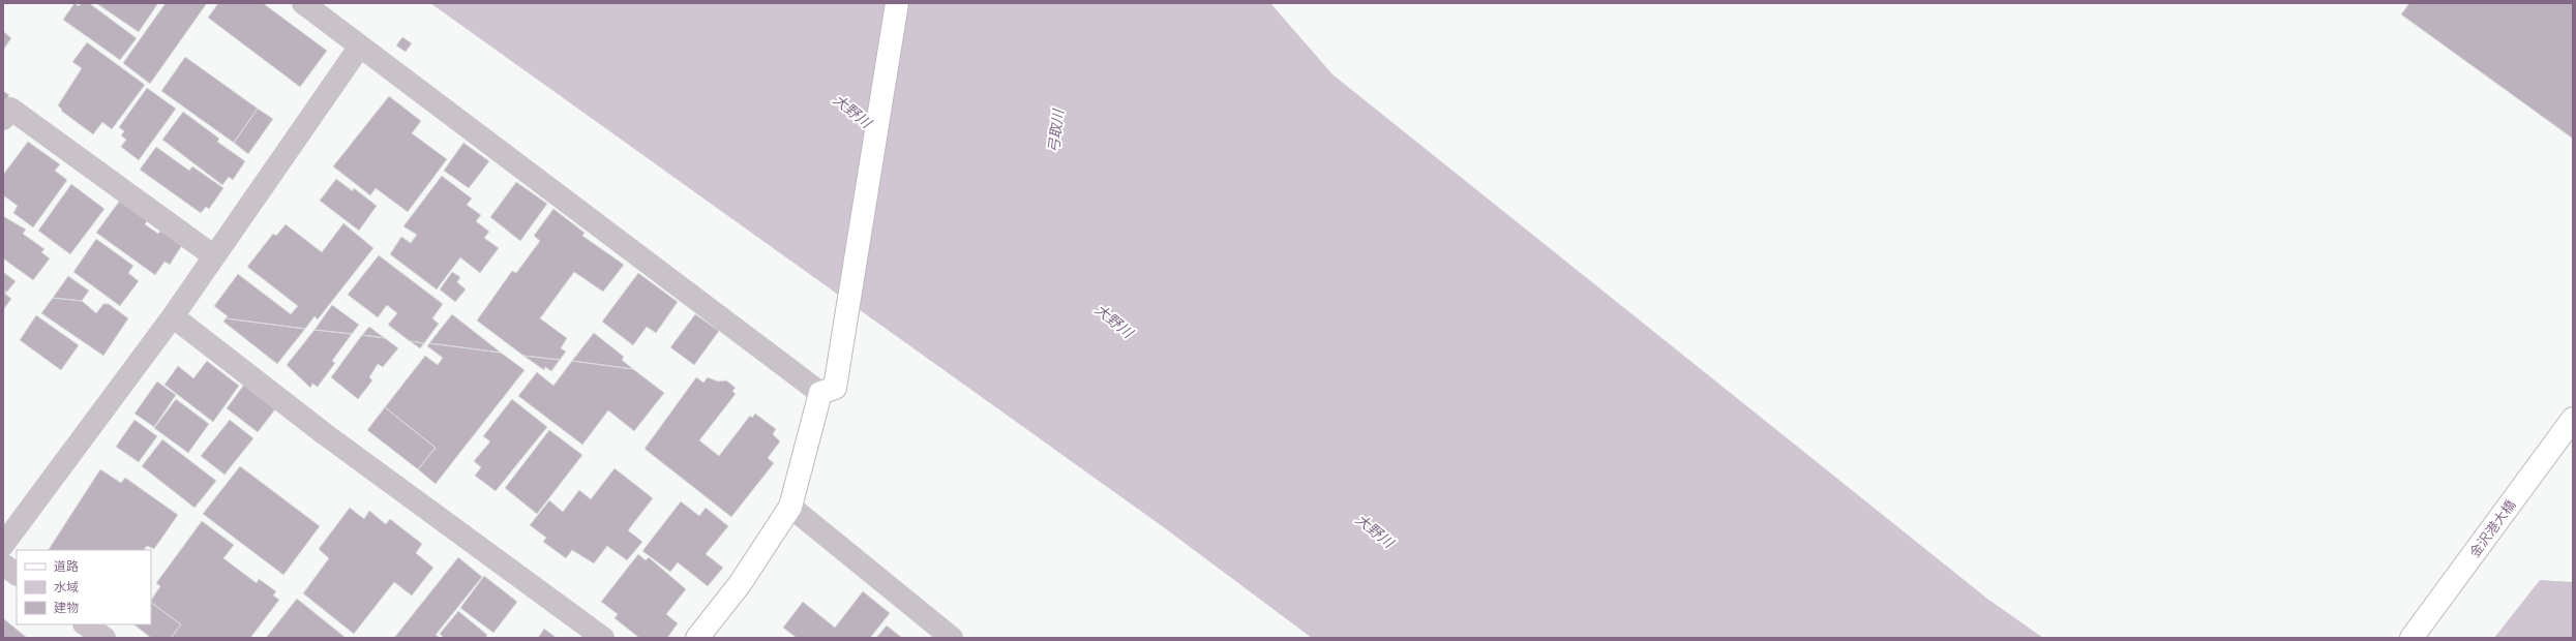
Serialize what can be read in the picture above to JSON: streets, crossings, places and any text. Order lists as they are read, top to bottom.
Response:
{
  "streets": {
    "street": ["金沢港大橋"]
  },
  "water": ["大野川", "弓取川"],
  "legend": ["道路", "水域", "建物"]
}
